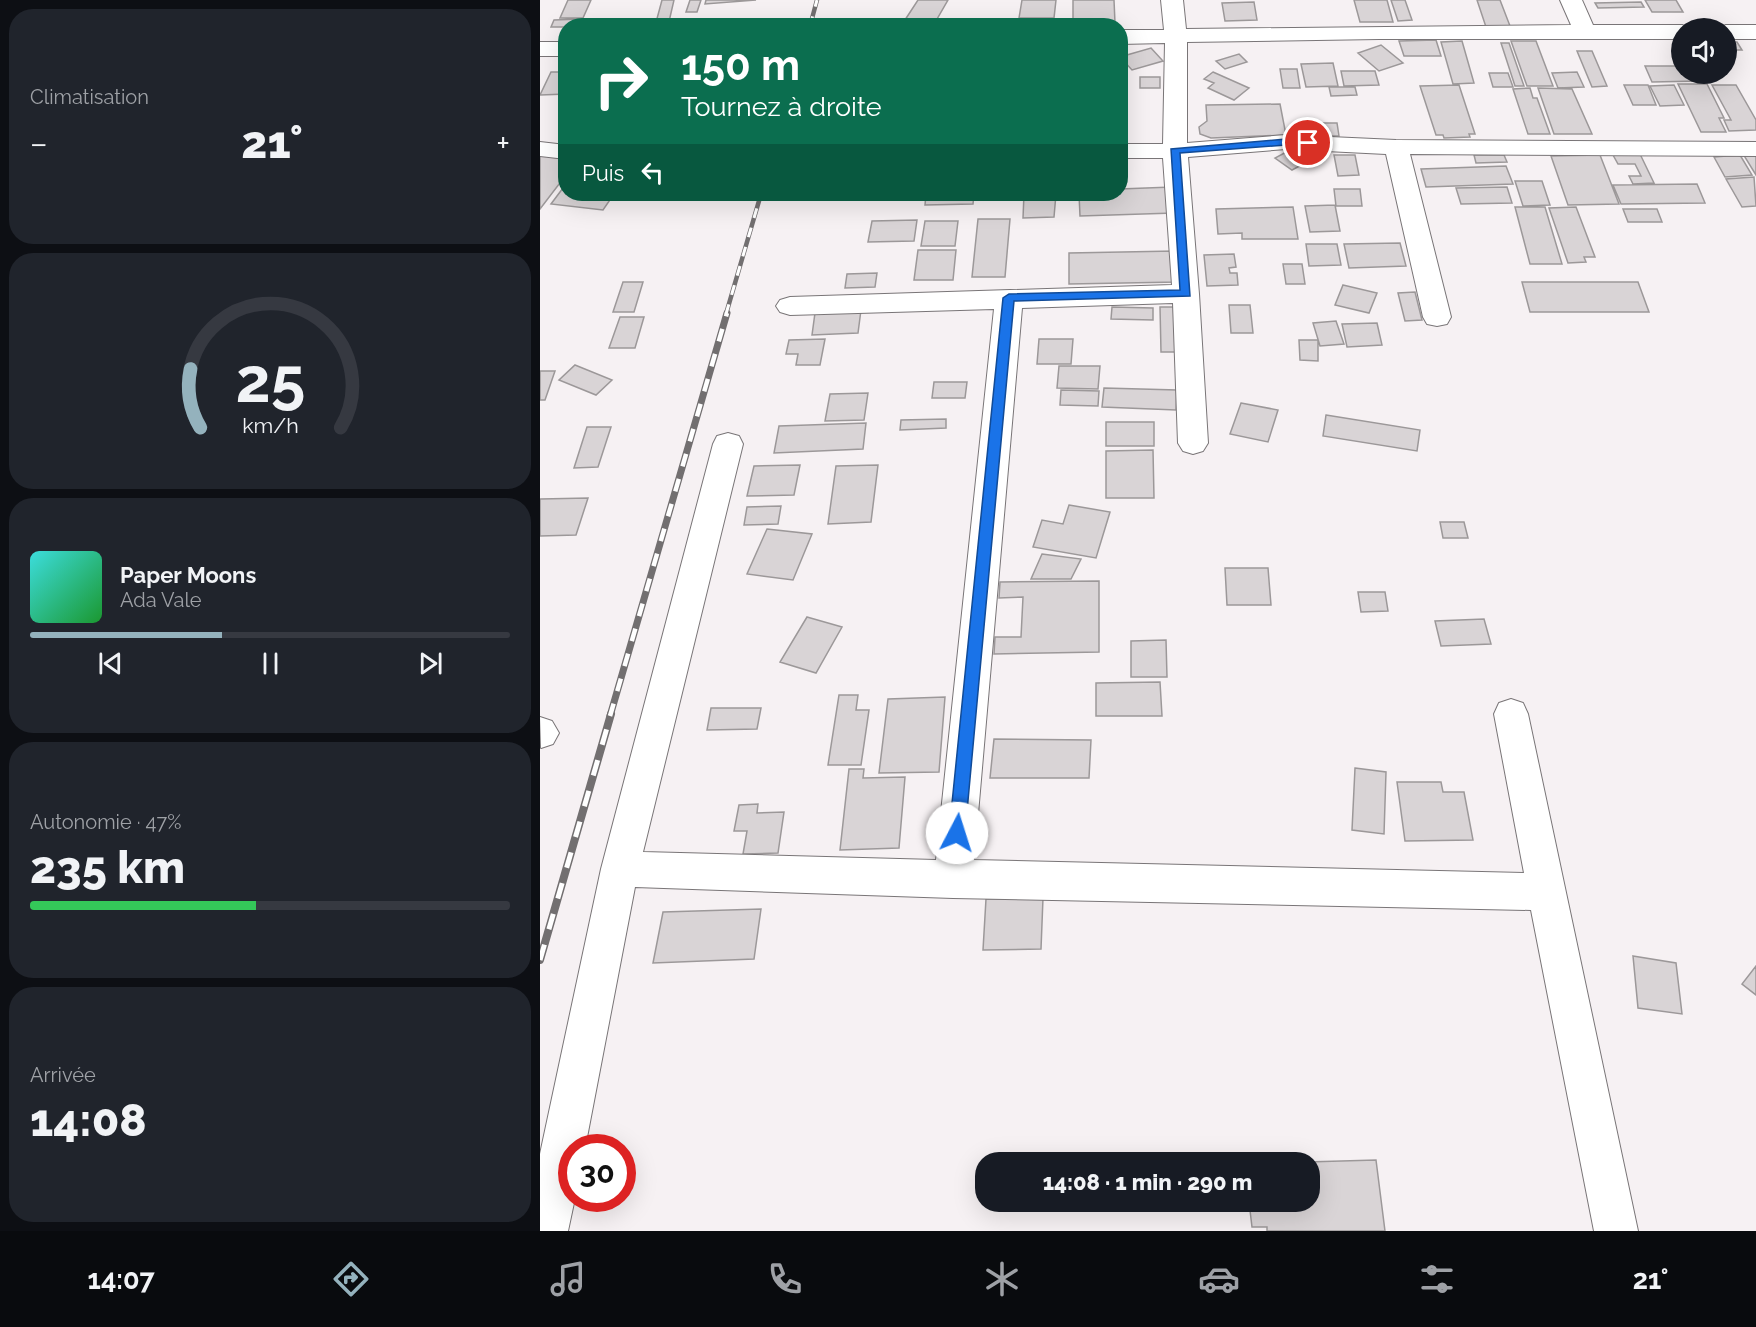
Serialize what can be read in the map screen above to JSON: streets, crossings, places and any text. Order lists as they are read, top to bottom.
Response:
{
  "page": {
    "tile": [
      "Climatisation",
      ["Autonomie · 47%", "235 km"],
      ["Arrivée", "14:08"]
    ],
    "turn": ["150 m", "Tournez à droite"],
    "heat": ["−", "21°", "+"],
    "then": "Puis",
    "song": ["Paper Moons", "Ada Vale"],
    "limit": "30",
    "trip": "14:08 · 1 min · 290 m",
    "tabs": ["14:07", "21°"],
    "gauge": ["25", "km/h"]
  }
}
